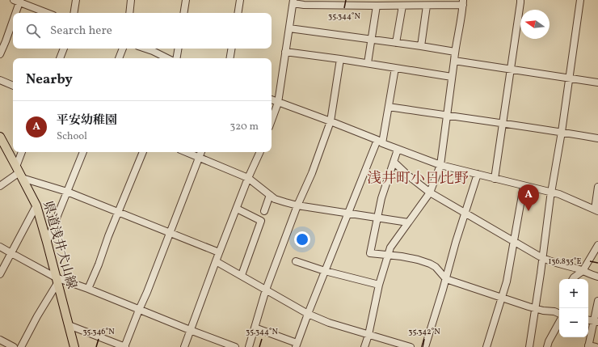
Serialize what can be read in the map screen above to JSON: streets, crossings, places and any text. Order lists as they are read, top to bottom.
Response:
{
  "streets": {
    "main road": ["県道浅井犬山線"]
  },
  "districts": ["浅井町小日比野"],
  "north": "left",
  "page": {
    "search": "Search here",
    "heading": "Nearby",
    "list": [
      {
        "mark": "A",
        "name": "平安幼稚園",
        "note": "School",
        "value": "320 m"
      }
    ],
    "pins": "A",
    "map_buttons": ["+", "−"]
  },
  "coordinates": [
    "35.344°N",
    "136.835°E",
    "35.346°N",
    "35.342°N"
  ]
}
